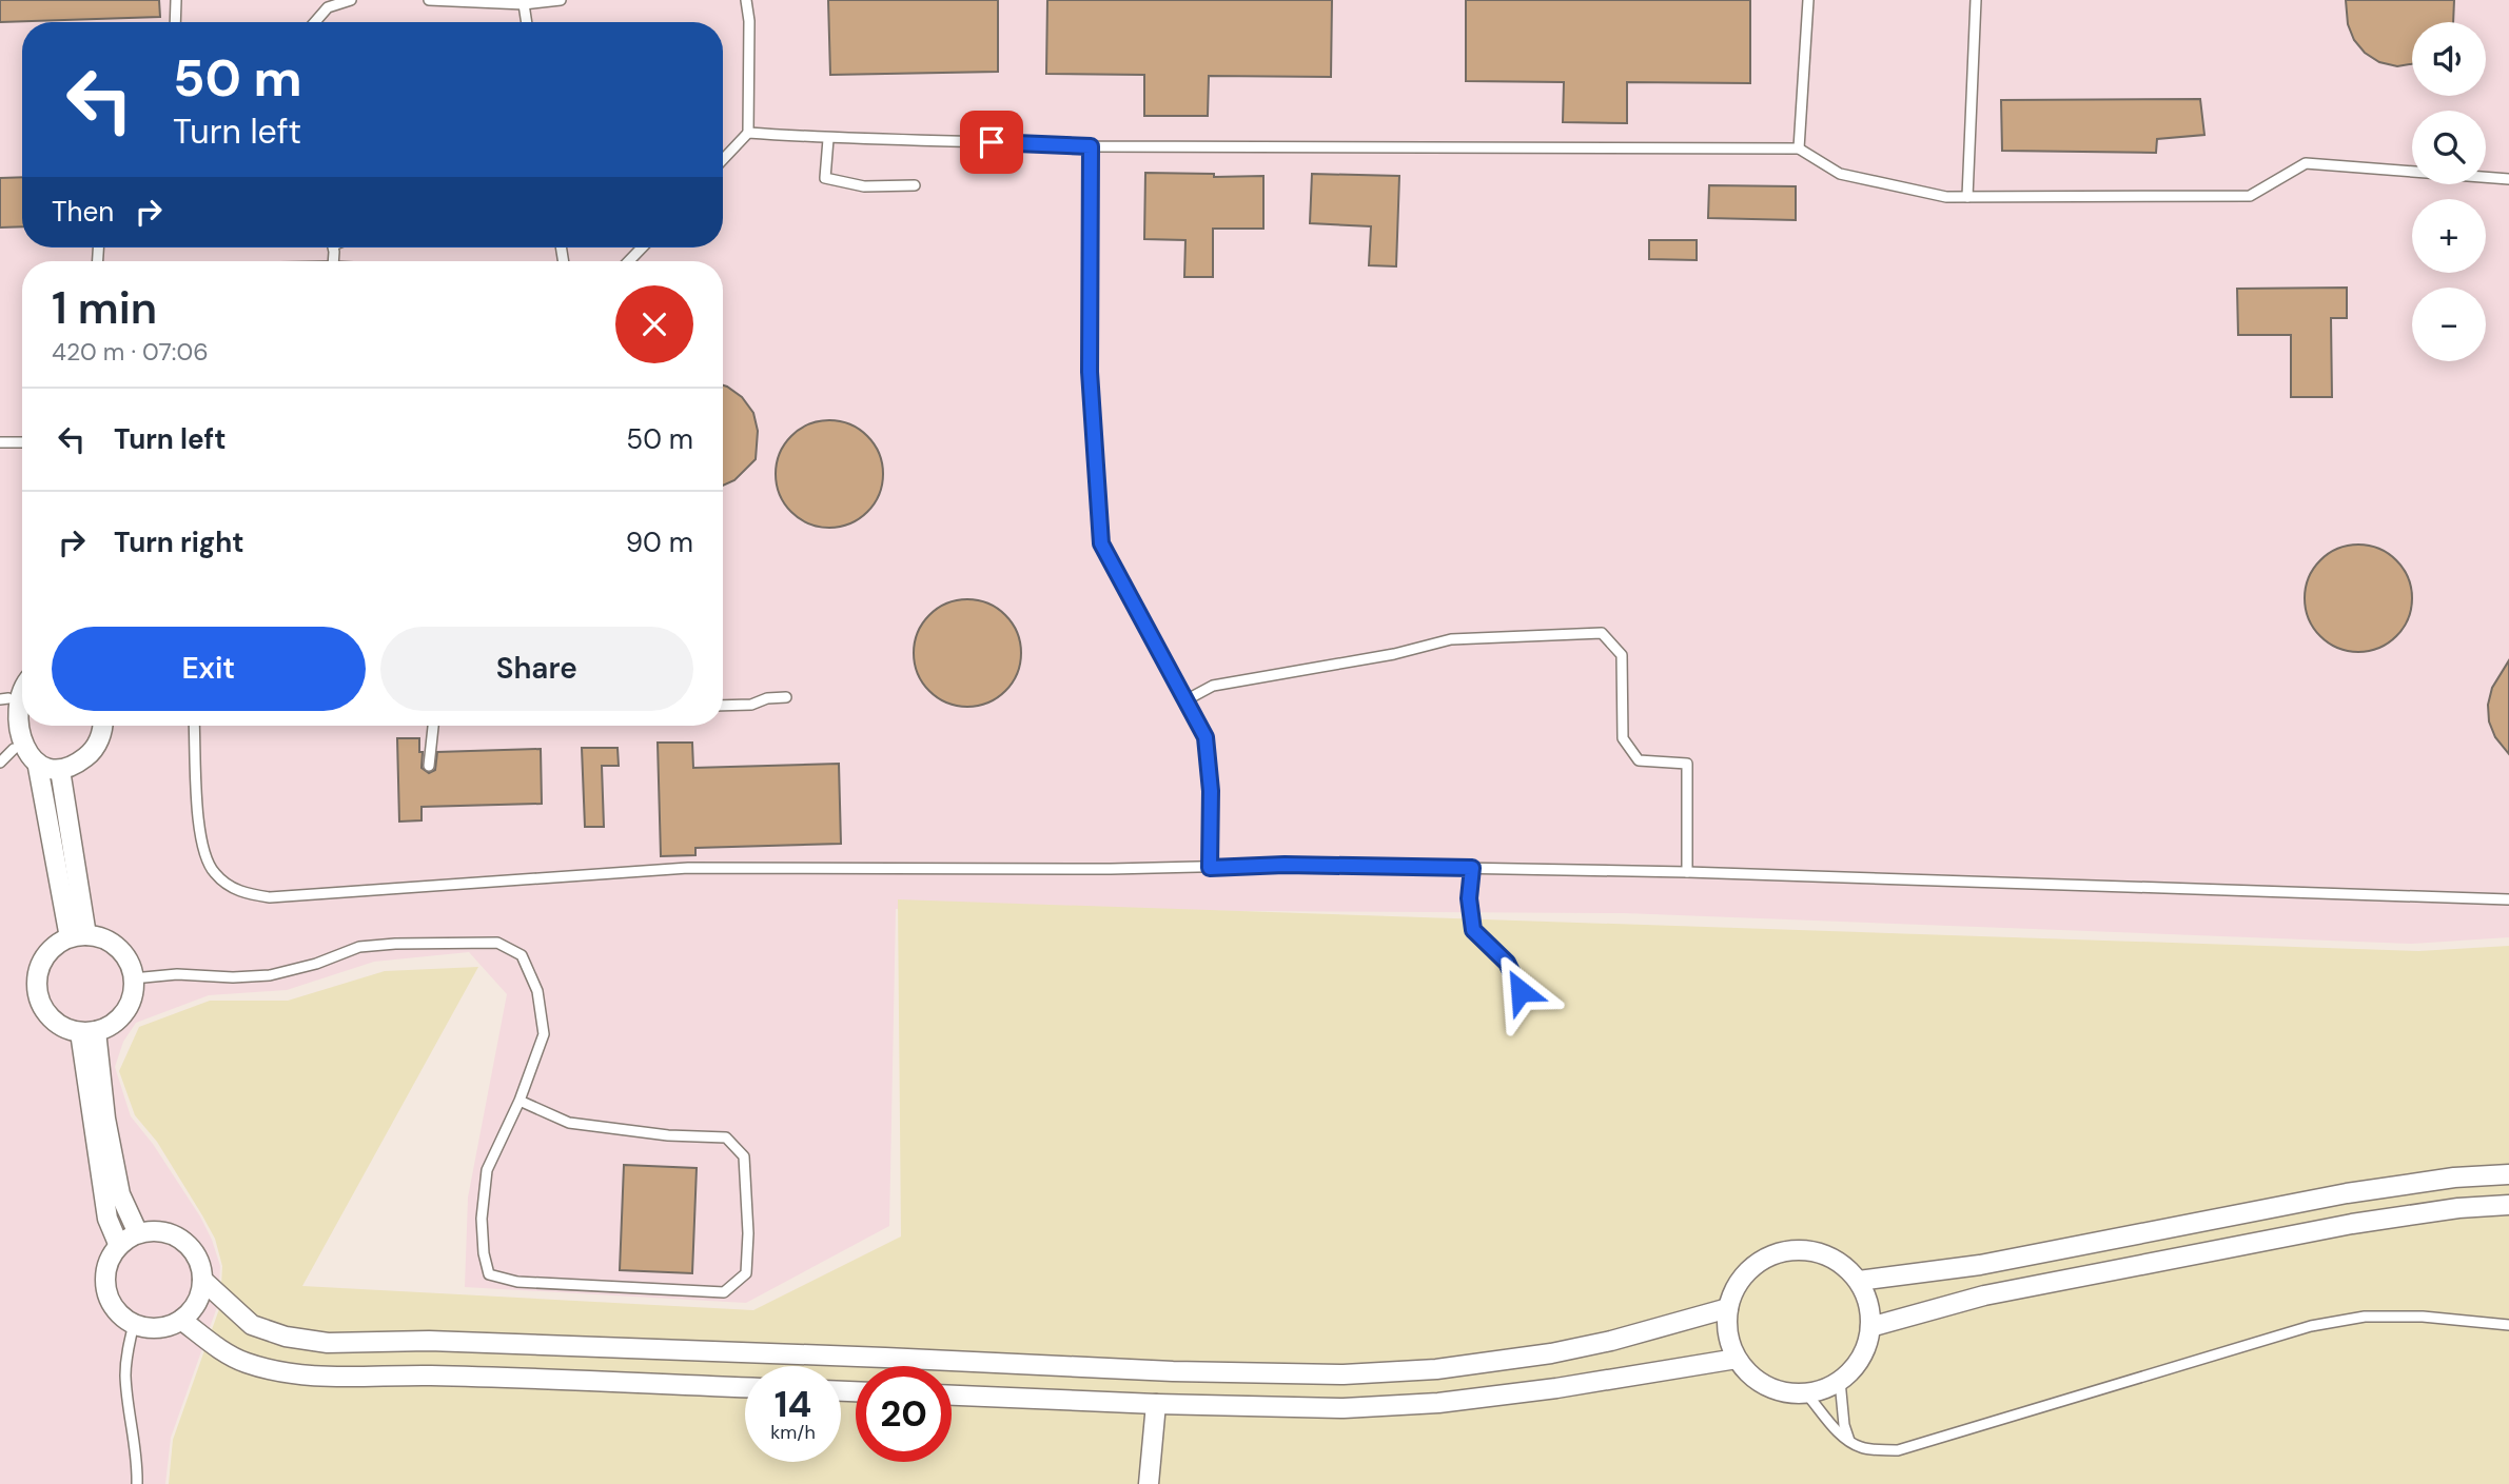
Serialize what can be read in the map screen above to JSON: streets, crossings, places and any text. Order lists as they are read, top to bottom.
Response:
{
  "page": {
    "map_buttons": ["+", "−"],
    "turn": ["50 m", "Turn left"],
    "then": "Then",
    "heading": ["1 min", "420 m · 07:06"],
    "list": [
      {
        "name": "Turn left",
        "value": "50 m"
      },
      {
        "name": "Turn right",
        "value": "90 m"
      }
    ],
    "buttons": ["Exit", "Share"],
    "speed": "14 km/h",
    "limit": "20"
  }
}
